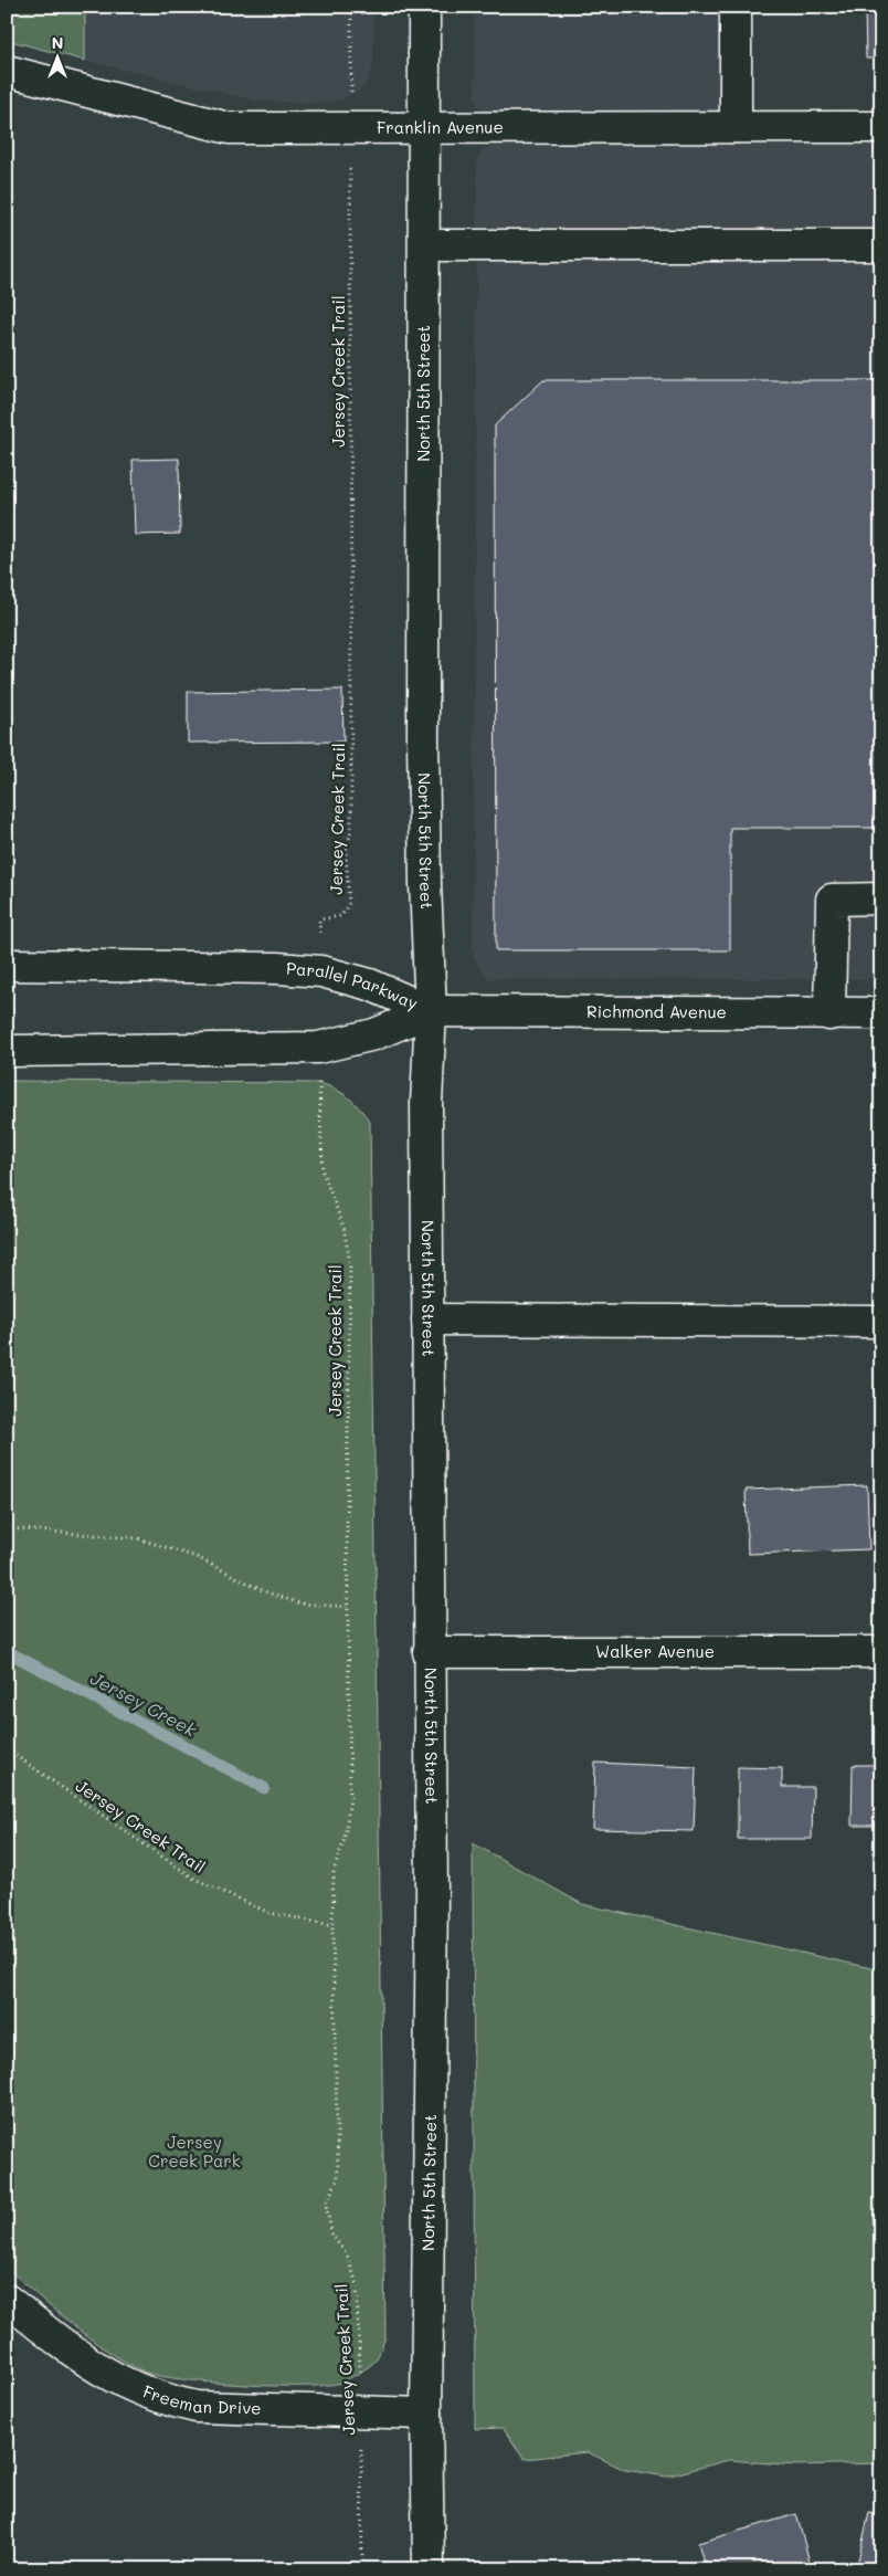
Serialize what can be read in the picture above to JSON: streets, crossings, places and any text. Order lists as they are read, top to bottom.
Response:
{
  "streets": {
    "street": [
      "Franklin Avenue",
      "North 5th Street",
      "Parallel Parkway",
      "Richmond Avenue",
      "Walker Avenue",
      "Freeman Drive"
    ],
    "path": ["Jersey Creek Trail"]
  },
  "crossings": [
    ["Franklin Avenue", "Jersey Creek Trail"],
    ["Franklin Avenue", "North 5th Street"],
    ["Jersey Creek Trail", "Parallel Parkway"],
    ["Jersey Creek Trail", "Freeman Drive"],
    ["North 5th Street", "Parallel Parkway"],
    ["North 5th Street", "Richmond Avenue"],
    ["North 5th Street", "Walker Avenue"],
    ["North 5th Street", "Freeman Drive"],
    ["Parallel Parkway", "Richmond Avenue"]
  ],
  "water": ["Jersey Creek"],
  "parks": ["Jersey Creek Park"],
  "north": "top"
}
